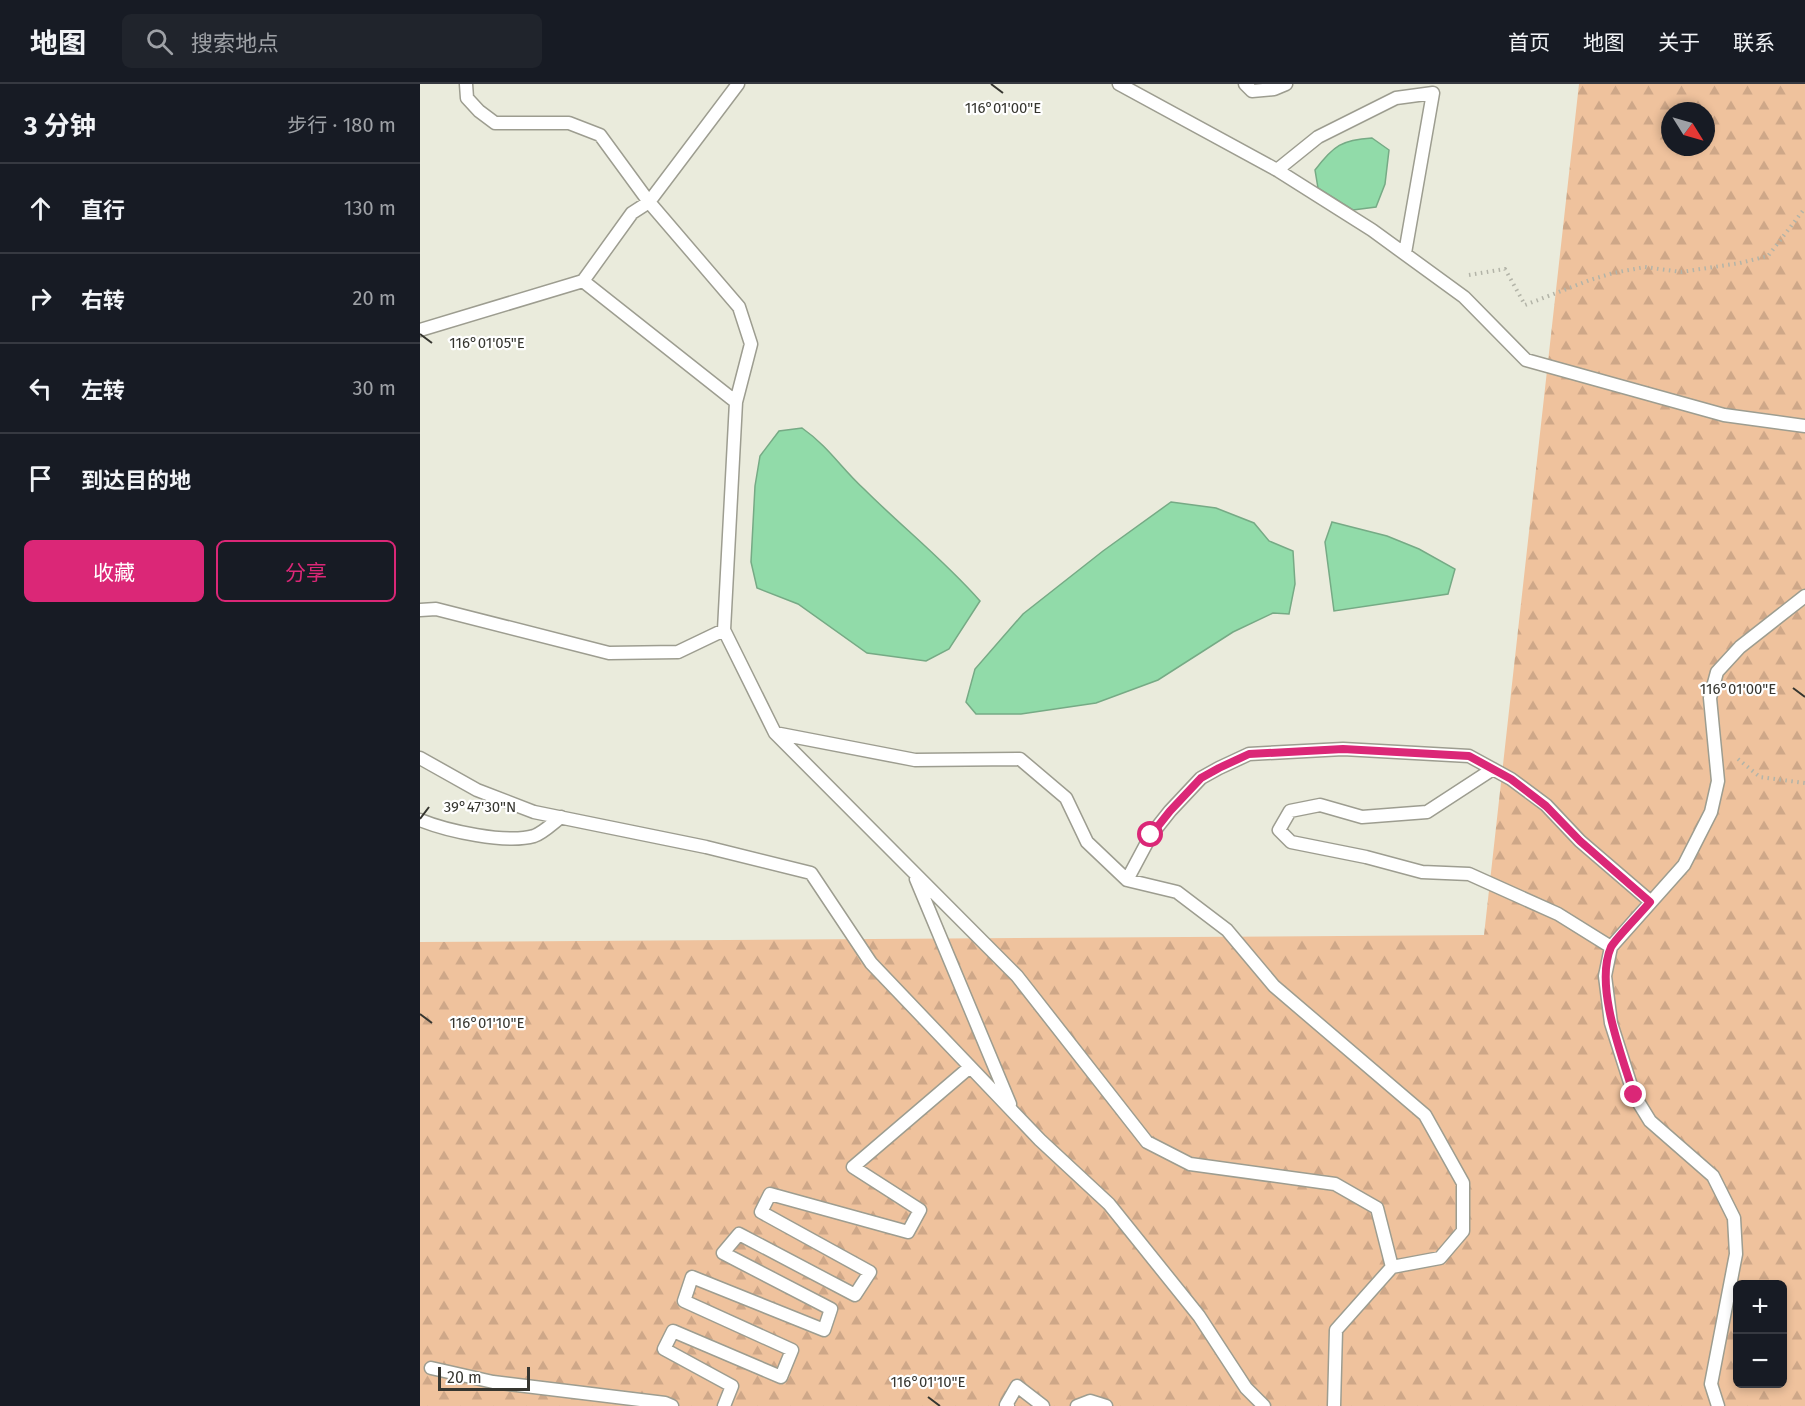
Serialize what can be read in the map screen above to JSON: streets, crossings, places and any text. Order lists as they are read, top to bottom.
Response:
{
  "scale_bar": "20 m",
  "north": "bottom right",
  "page": {
    "header": "地图",
    "search": "搜索地点",
    "nav": [
      "首页",
      "地图",
      "关于",
      "联系"
    ],
    "heading": ["3 分钟", "步行 · 180 m"],
    "list": [
      ["直行", "130 m"],
      ["右转", "20 m"],
      ["左转", "30 m"],
      "到达目的地"
    ],
    "buttons": ["收藏", "分享"],
    "map_buttons": ["+", "−"],
    "scale": "20 m"
  },
  "coordinates": [
    "116°01'00\"E",
    "116°01'05\"E",
    "39°47'30\"N",
    "116°01'10\"E"
  ]
}
